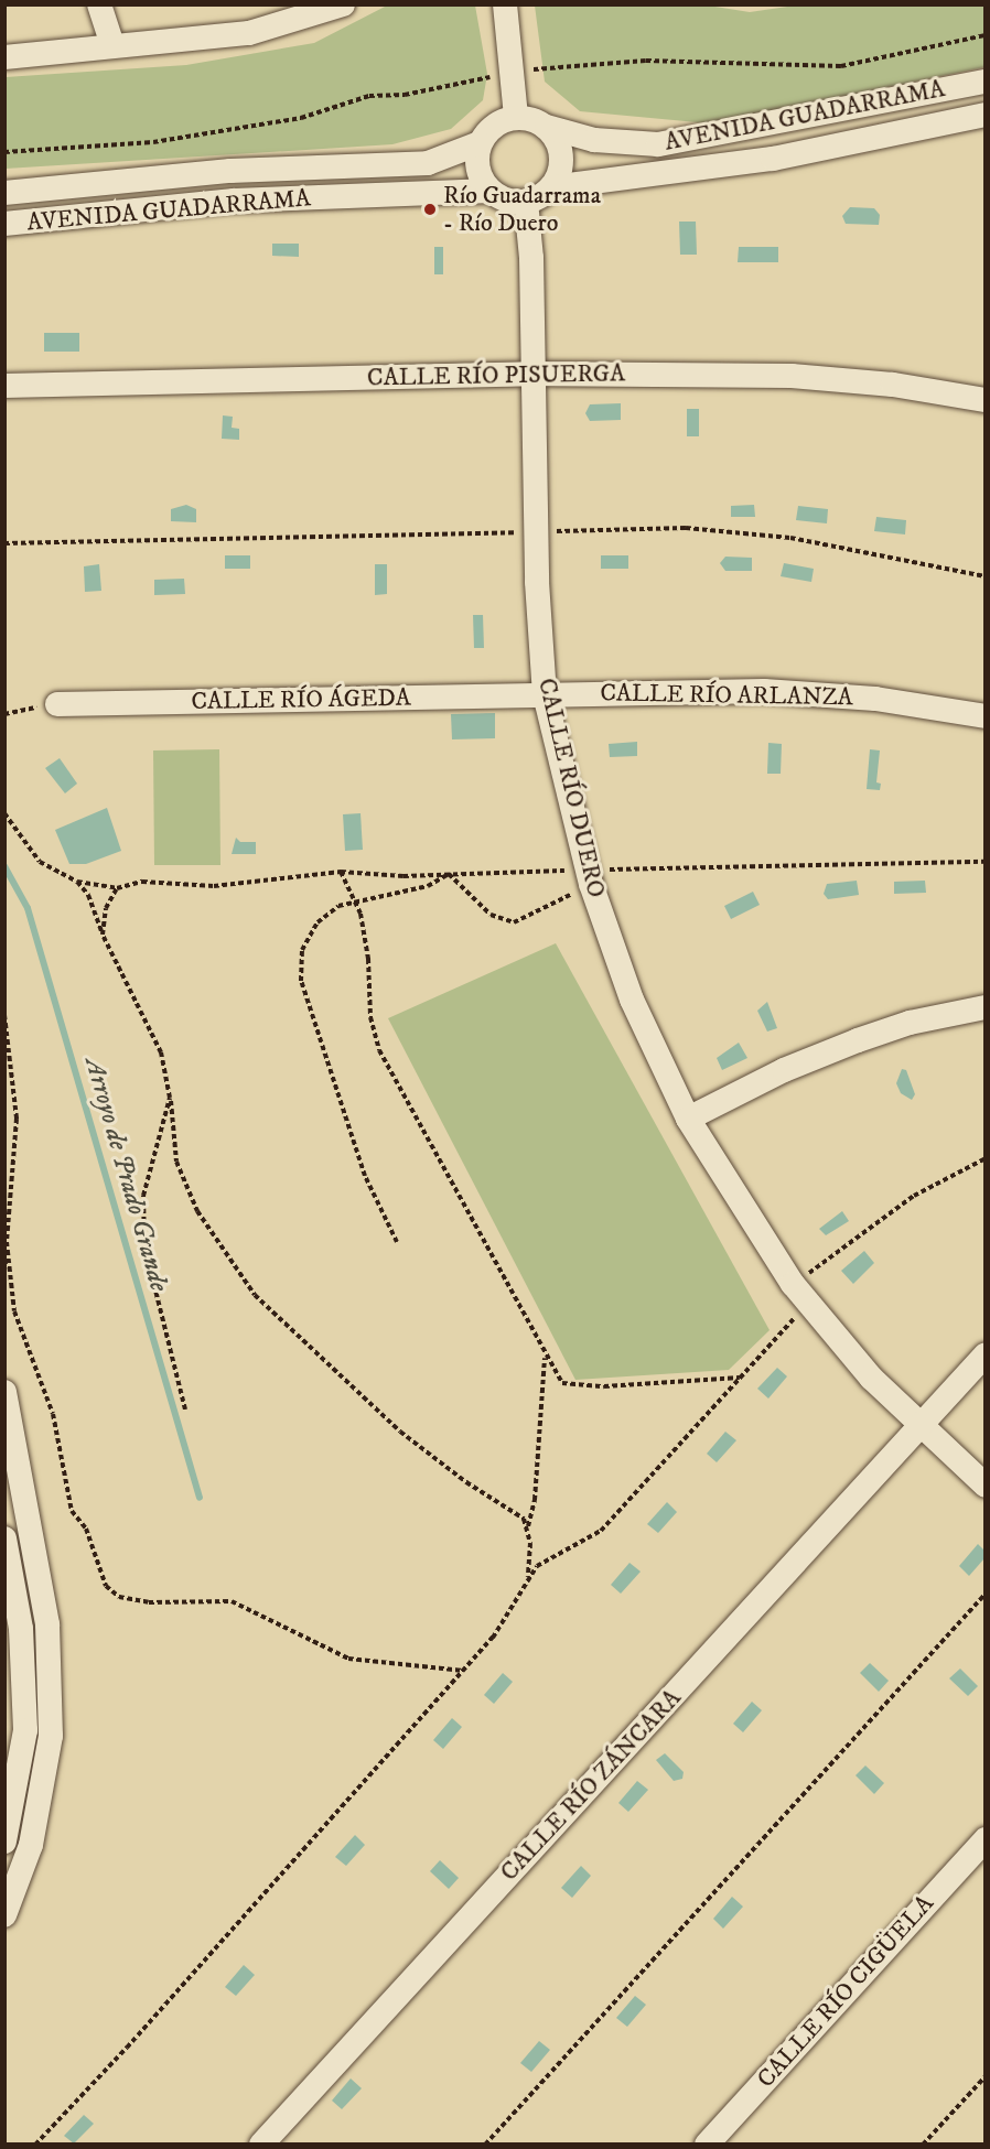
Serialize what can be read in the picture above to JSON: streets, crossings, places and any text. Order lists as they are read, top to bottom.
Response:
{
  "streets": {
    "street": [
      "AVENIDA GUADARRAMA",
      "CALLE RÍO PISUERGA",
      "CALLE RÍO ARLANZA",
      "CALLE RÍO ÁGEDA",
      "CALLE RÍO DUERO",
      "CALLE RÍO ZÁNCARA",
      "CALLE RÍO CIGÜELA"
    ]
  },
  "crossings": [
    ["AVENIDA GUADARRAMA", "CALLE RÍO DUERO"],
    ["CALLE RÍO PISUERGA", "CALLE RÍO DUERO"],
    ["CALLE RÍO ARLANZA", "CALLE RÍO ÁGEDA"],
    ["CALLE RÍO ARLANZA", "CALLE RÍO DUERO"],
    ["CALLE RÍO ÁGEDA", "CALLE RÍO DUERO"],
    ["CALLE RÍO DUERO", "CALLE RÍO ZÁNCARA"]
  ],
  "water": ["Arroyo de Prado Grande"],
  "places": ["Río Guadarrama - Río Duero"]
}
